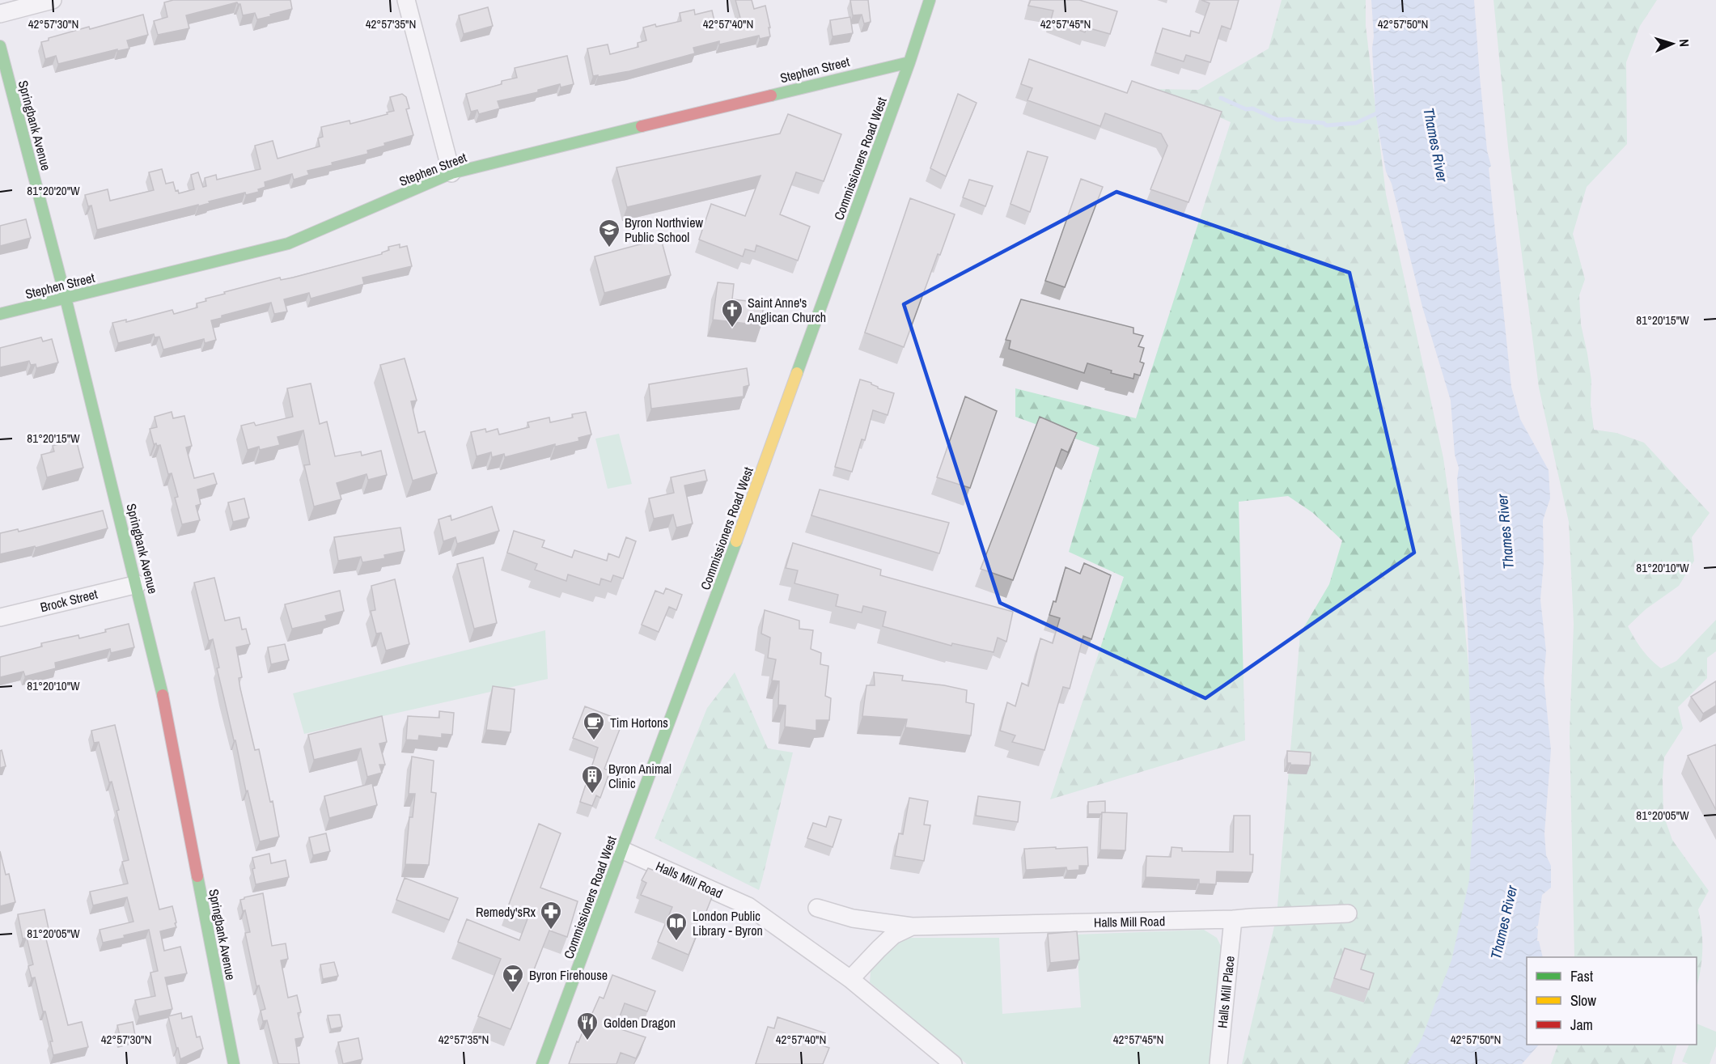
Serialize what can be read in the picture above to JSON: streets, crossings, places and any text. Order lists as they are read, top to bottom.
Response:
{
  "streets": {
    "street": [
      "Stephen Street",
      "Springbank Avenue",
      "Commissioners Road West",
      "Brock Street",
      "Halls Mill Road",
      "Halls Mill Place"
    ]
  },
  "crossings": [
    ["Stephen Street", "Springbank Avenue"],
    ["Stephen Street", "Commissioners Road West"],
    ["Springbank Avenue", "Brock Street"],
    ["Commissioners Road West", "Halls Mill Road"],
    ["Halls Mill Road", "Halls Mill Place"]
  ],
  "water": ["Thames River"],
  "places": {
    "school or university": ["Byron Northview Public School"],
    "church": ["Saint Anne's Anglican Church"],
    "cafe": ["Tim Hortons"],
    "building": ["Byron Animal Clinic"],
    "pharmacy": ["Remedy'sRx"],
    "library": ["London Public Library - Byron"],
    "bar": ["Byron Firehouse"],
    "restaurant": ["Golden Dragon"]
  },
  "legend": ["Fast", "Slow", "Jam"],
  "north": "right",
  "coordinates": [
    "42°57'30\"N",
    "42°57'35\"N",
    "42°57'40\"N",
    "42°57'45\"N",
    "42°57'50\"N",
    "81°20'20\"W",
    "81°20'15\"W",
    "81°20'10\"W",
    "81°20'05\"W"
  ]
}
